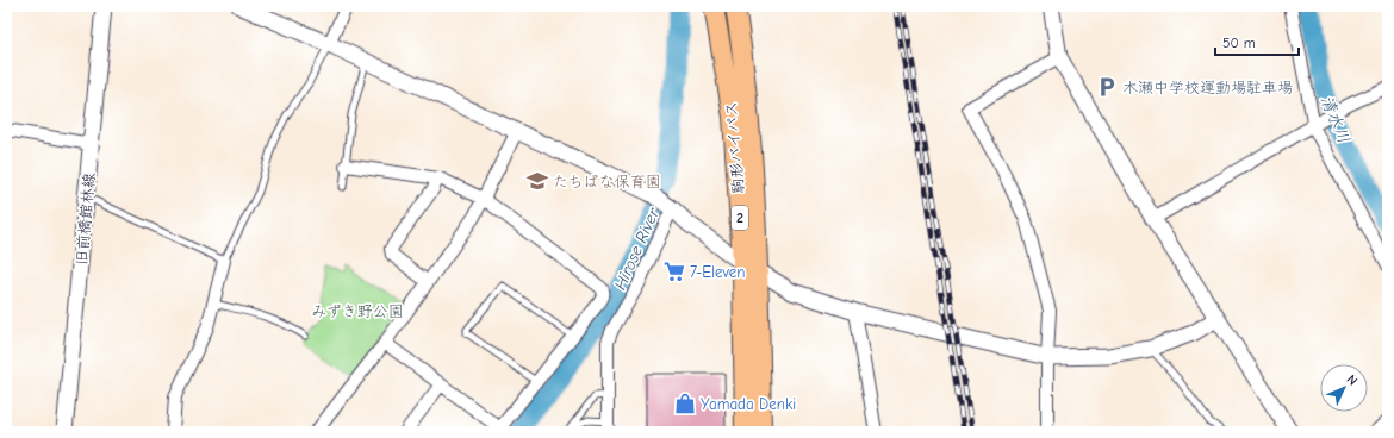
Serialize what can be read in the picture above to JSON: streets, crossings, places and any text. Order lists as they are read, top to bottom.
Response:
{
  "streets": {
    "main road": ["駒形バイパス", "2"],
    "street": ["旧前橋館林線"]
  },
  "water": ["清水川", "Hirose River"],
  "parks": ["みずき野公園"],
  "places": {
    "parking": ["木瀬中学校運動場駐車場"],
    "school or university": ["たちばな保育園"],
    "supermarket": ["7-Eleven"],
    "shop": ["Yamada Denki"]
  },
  "scale_bar": "50 m",
  "north": "top right"
}
